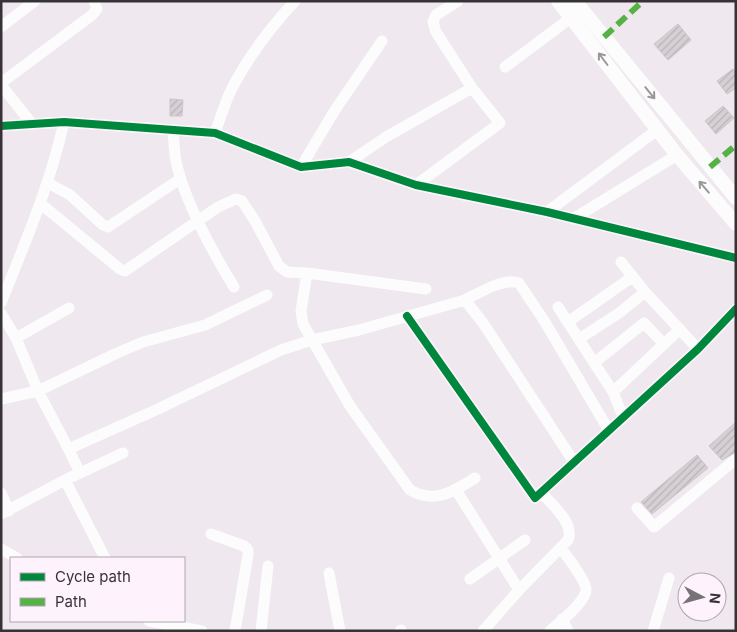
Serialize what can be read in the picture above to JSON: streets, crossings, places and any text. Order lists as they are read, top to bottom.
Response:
{
  "legend": ["Cycle path", "Path"],
  "north": "right"
}
